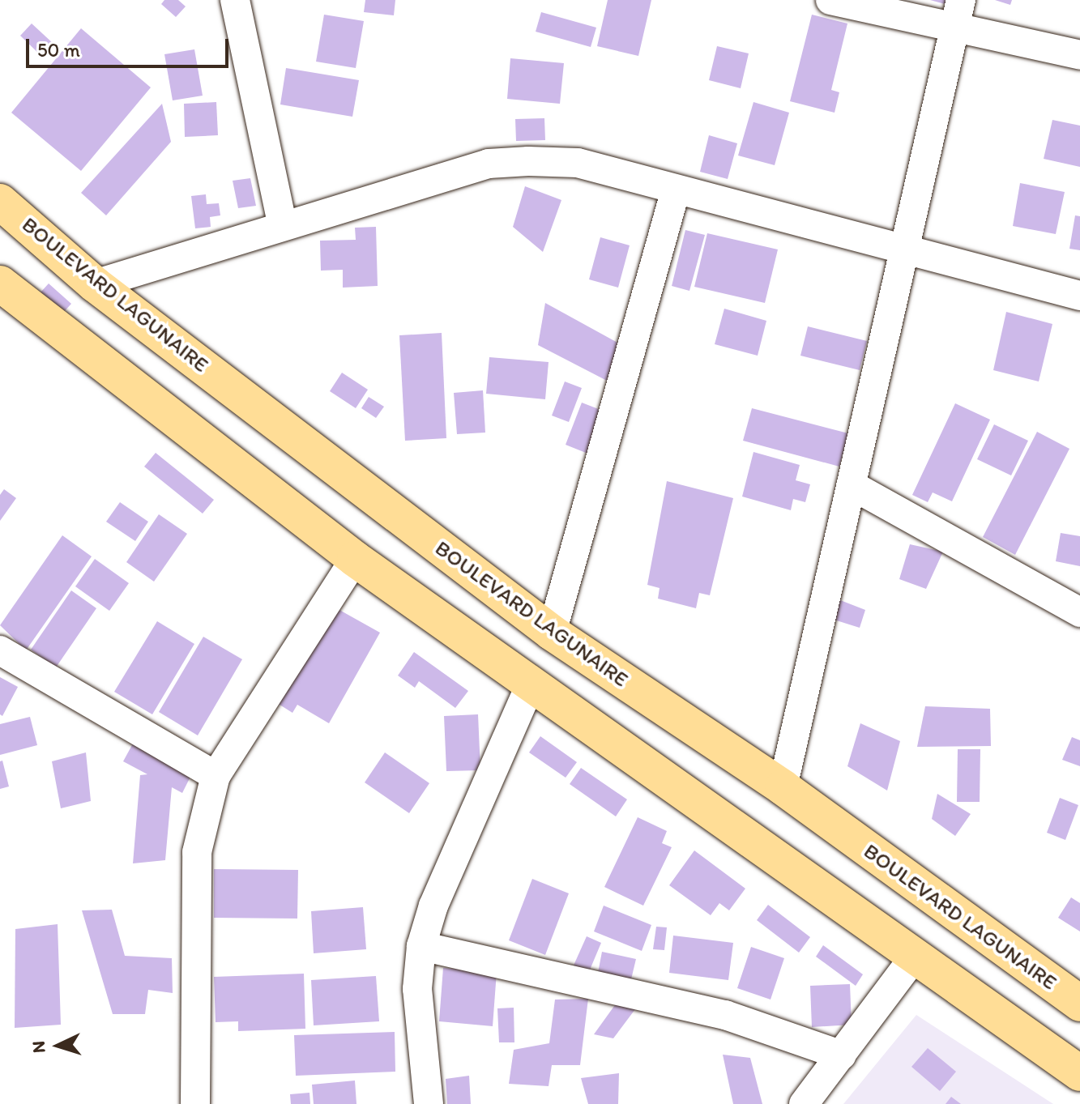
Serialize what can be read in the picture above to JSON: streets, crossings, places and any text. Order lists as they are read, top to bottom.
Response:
{
  "streets": {
    "main road": ["BOULEVARD LAGUNAIRE"]
  },
  "scale_bar": "50 m",
  "north": "left"
}
